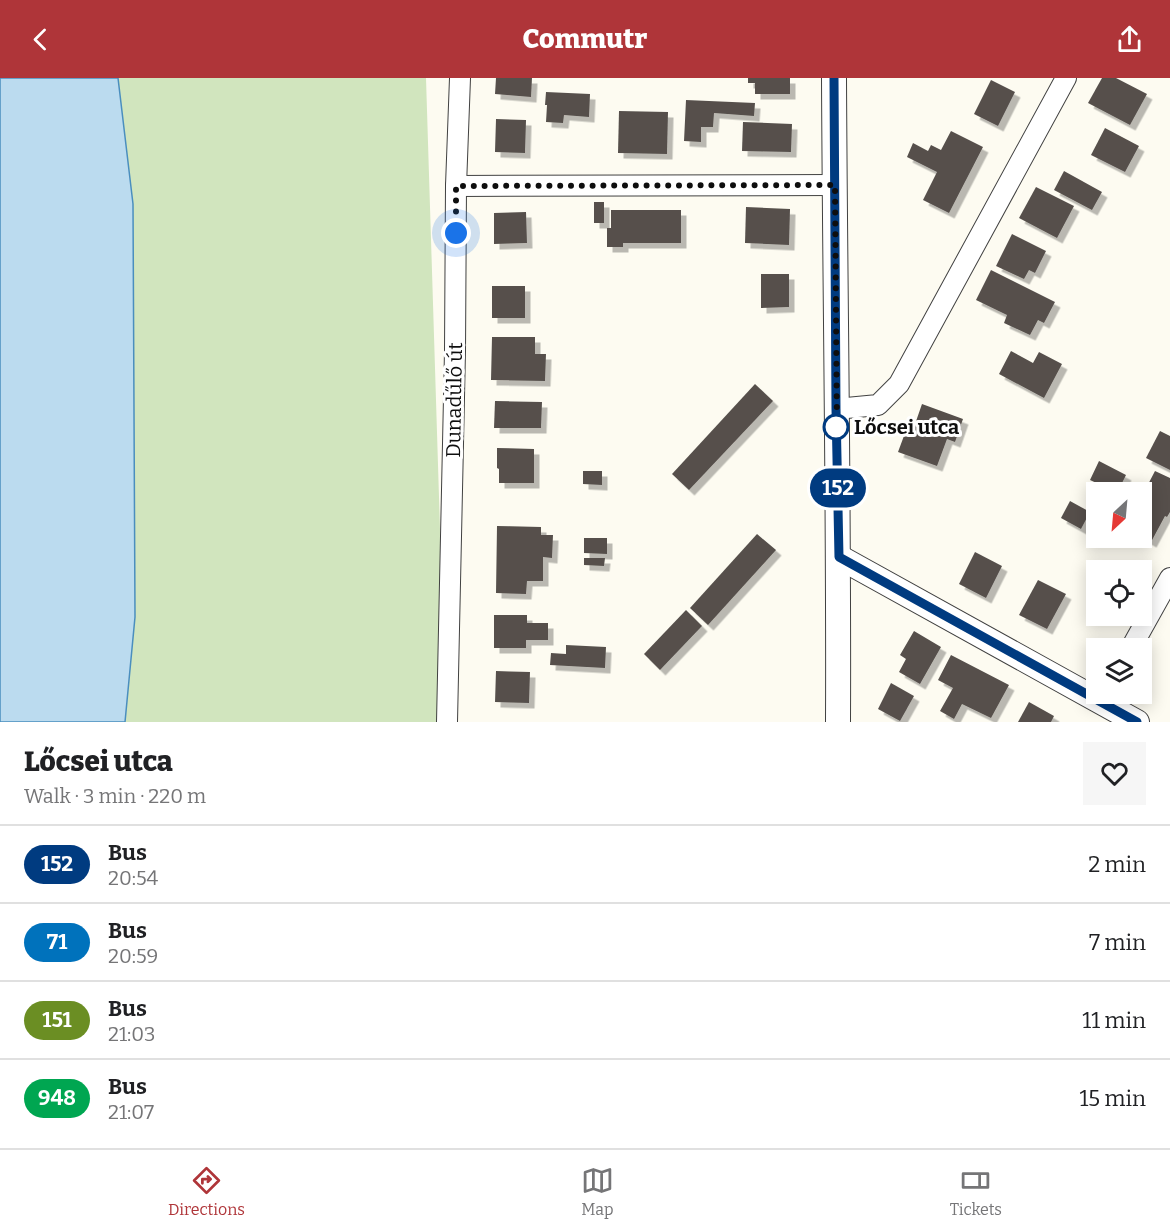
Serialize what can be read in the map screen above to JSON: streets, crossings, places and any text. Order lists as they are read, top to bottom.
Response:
{
  "streets": {
    "street": ["Dunadűlő út"]
  },
  "places": ["Lőcsei utca"],
  "lines": ["bus line 152"],
  "north": "bottom left",
  "page": {
    "header": "Commutr",
    "on_map": "152",
    "heading": ["Lőcsei utca", "Walk · 3 min · 220 m"],
    "list": [
      {
        "mark": "152",
        "name": "Bus",
        "note": "20:54",
        "value": "2 min"
      },
      {
        "mark": "71",
        "name": "Bus",
        "note": "20:59",
        "value": "7 min"
      },
      {
        "mark": "151",
        "name": "Bus",
        "note": "21:03",
        "value": "11 min"
      },
      {
        "mark": "948",
        "name": "Bus",
        "note": "21:07",
        "value": "15 min"
      }
    ],
    "tabs": ["Directions", "Map", "Tickets"]
  }
}
